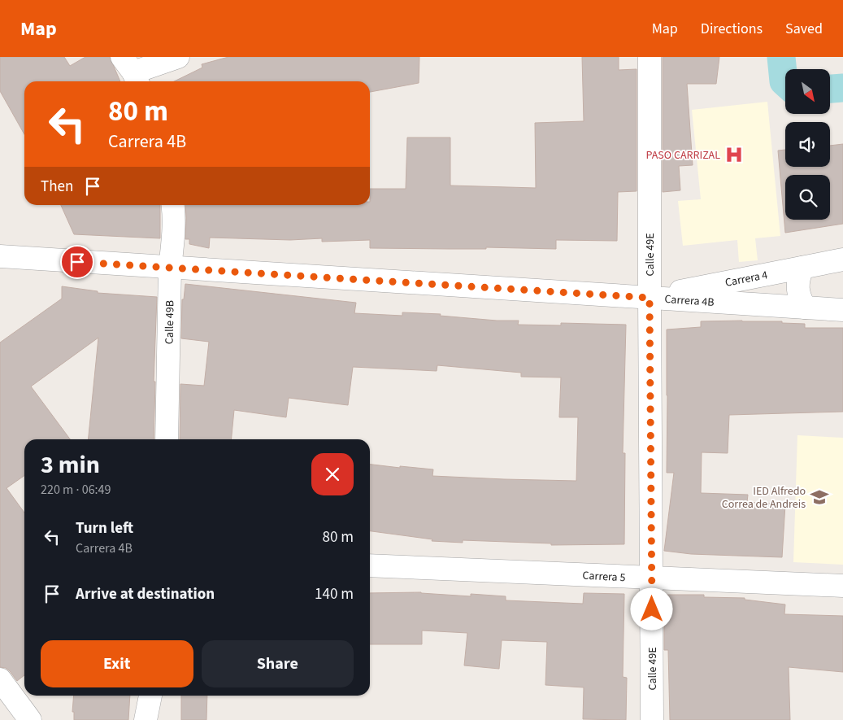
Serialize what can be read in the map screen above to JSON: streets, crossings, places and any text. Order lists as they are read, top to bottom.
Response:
{
  "streets": {
    "street": [
      "Calle 49E",
      "Carrera 4",
      "Carrera 4B",
      "Calle 49B",
      "Carrera 5"
    ]
  },
  "crossings": [
    ["Calle 49E", "Carrera 4"],
    ["Calle 49E", "Carrera 4B"],
    ["Calle 49E", "Carrera 5"],
    ["Carrera 4", "Carrera 4B"],
    ["Carrera 4B", "Calle 49B"]
  ],
  "places": {
    "hospital": ["PASO CARRIZAL"],
    "school or university": ["IED Alfredo Correa de Andreis"]
  },
  "north": "bottom right",
  "page": {
    "header": "Map",
    "nav": ["Map", "Directions", "Saved"],
    "turn": ["80 m", "Carrera 4B"],
    "then": "Then",
    "heading": ["3 min", "220 m · 06:49"],
    "list": [
      {
        "name": "Turn left",
        "note": "Carrera 4B",
        "value": "80 m"
      },
      {
        "name": "Arrive at destination",
        "value": "140 m"
      }
    ],
    "buttons": ["Exit", "Share"]
  }
}
